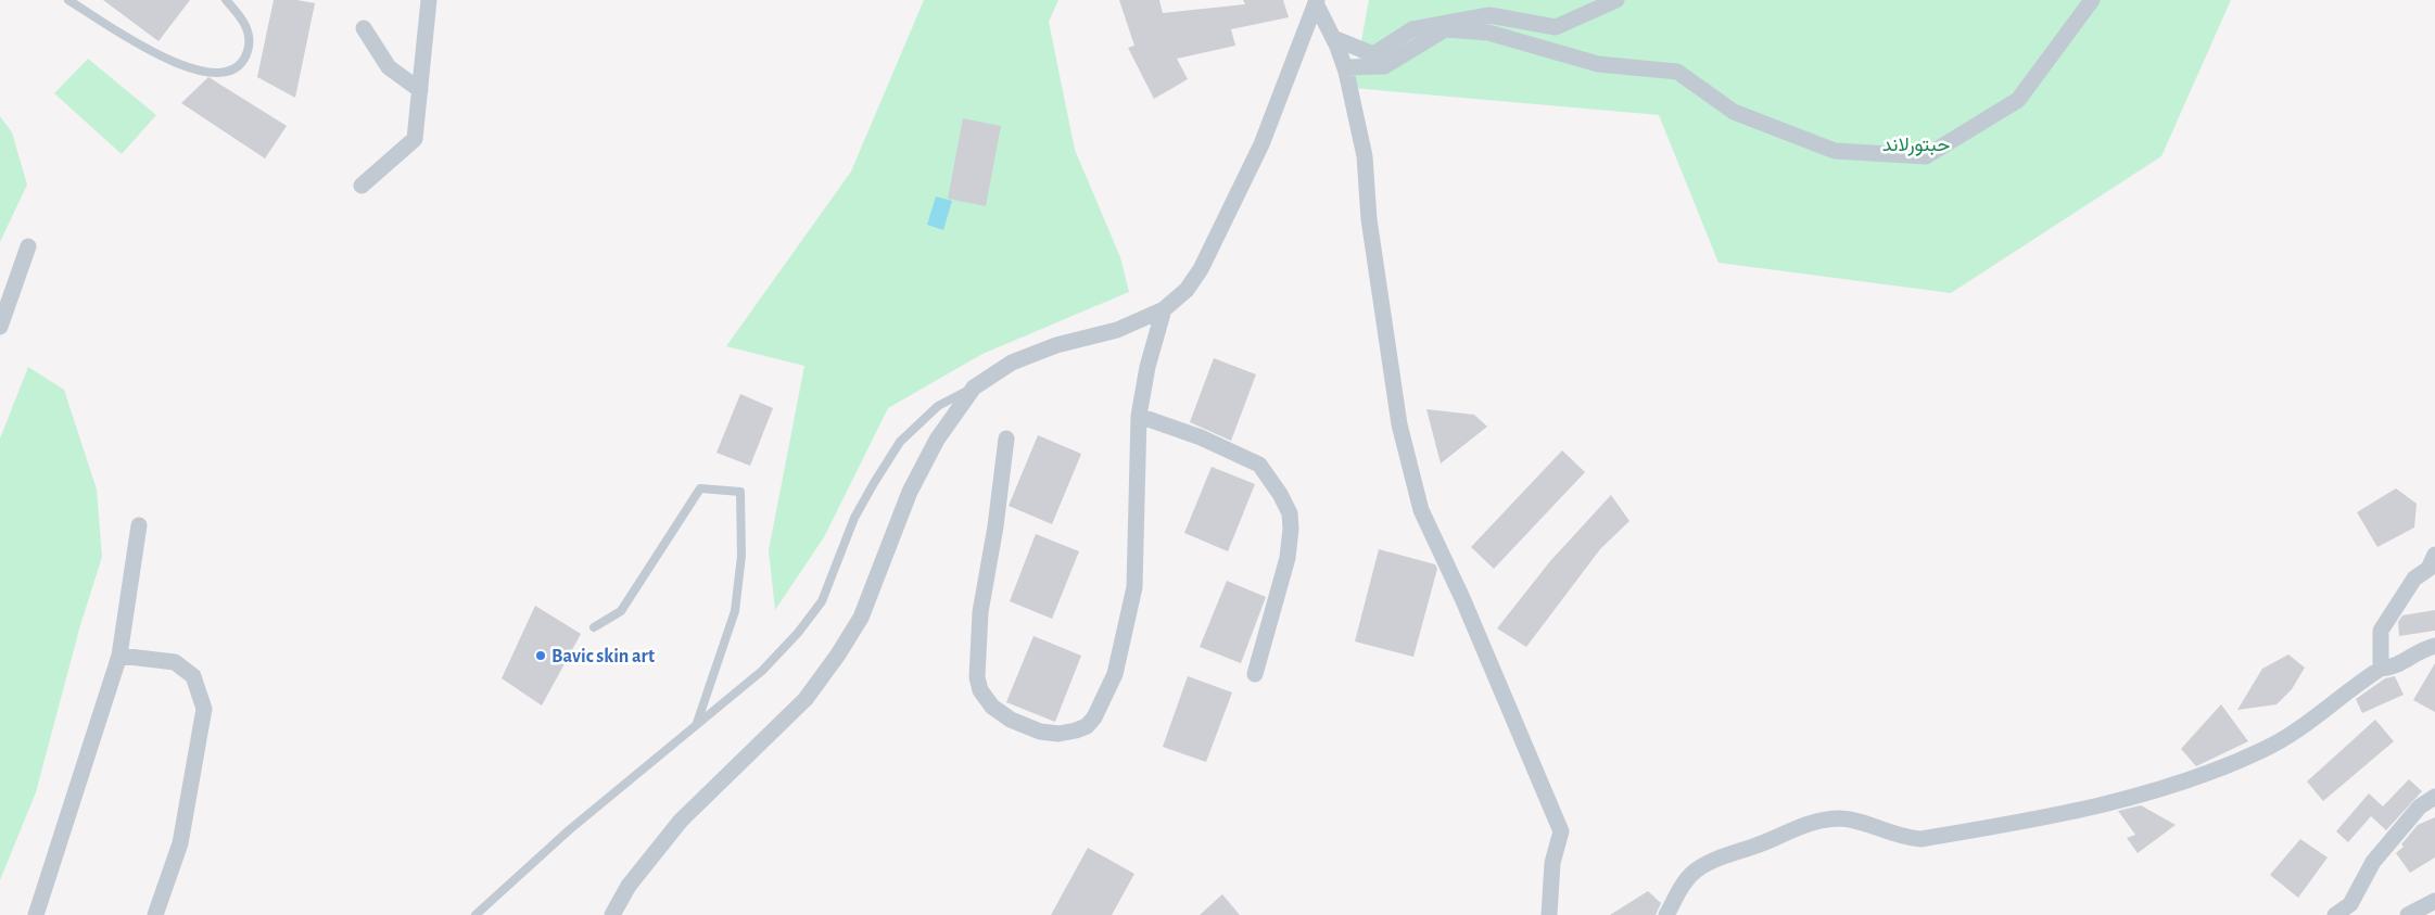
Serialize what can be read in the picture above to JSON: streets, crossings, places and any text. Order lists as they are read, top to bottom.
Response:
{
  "parks": ["حبتورلاند"],
  "places": ["Bavic skin art"]
}
